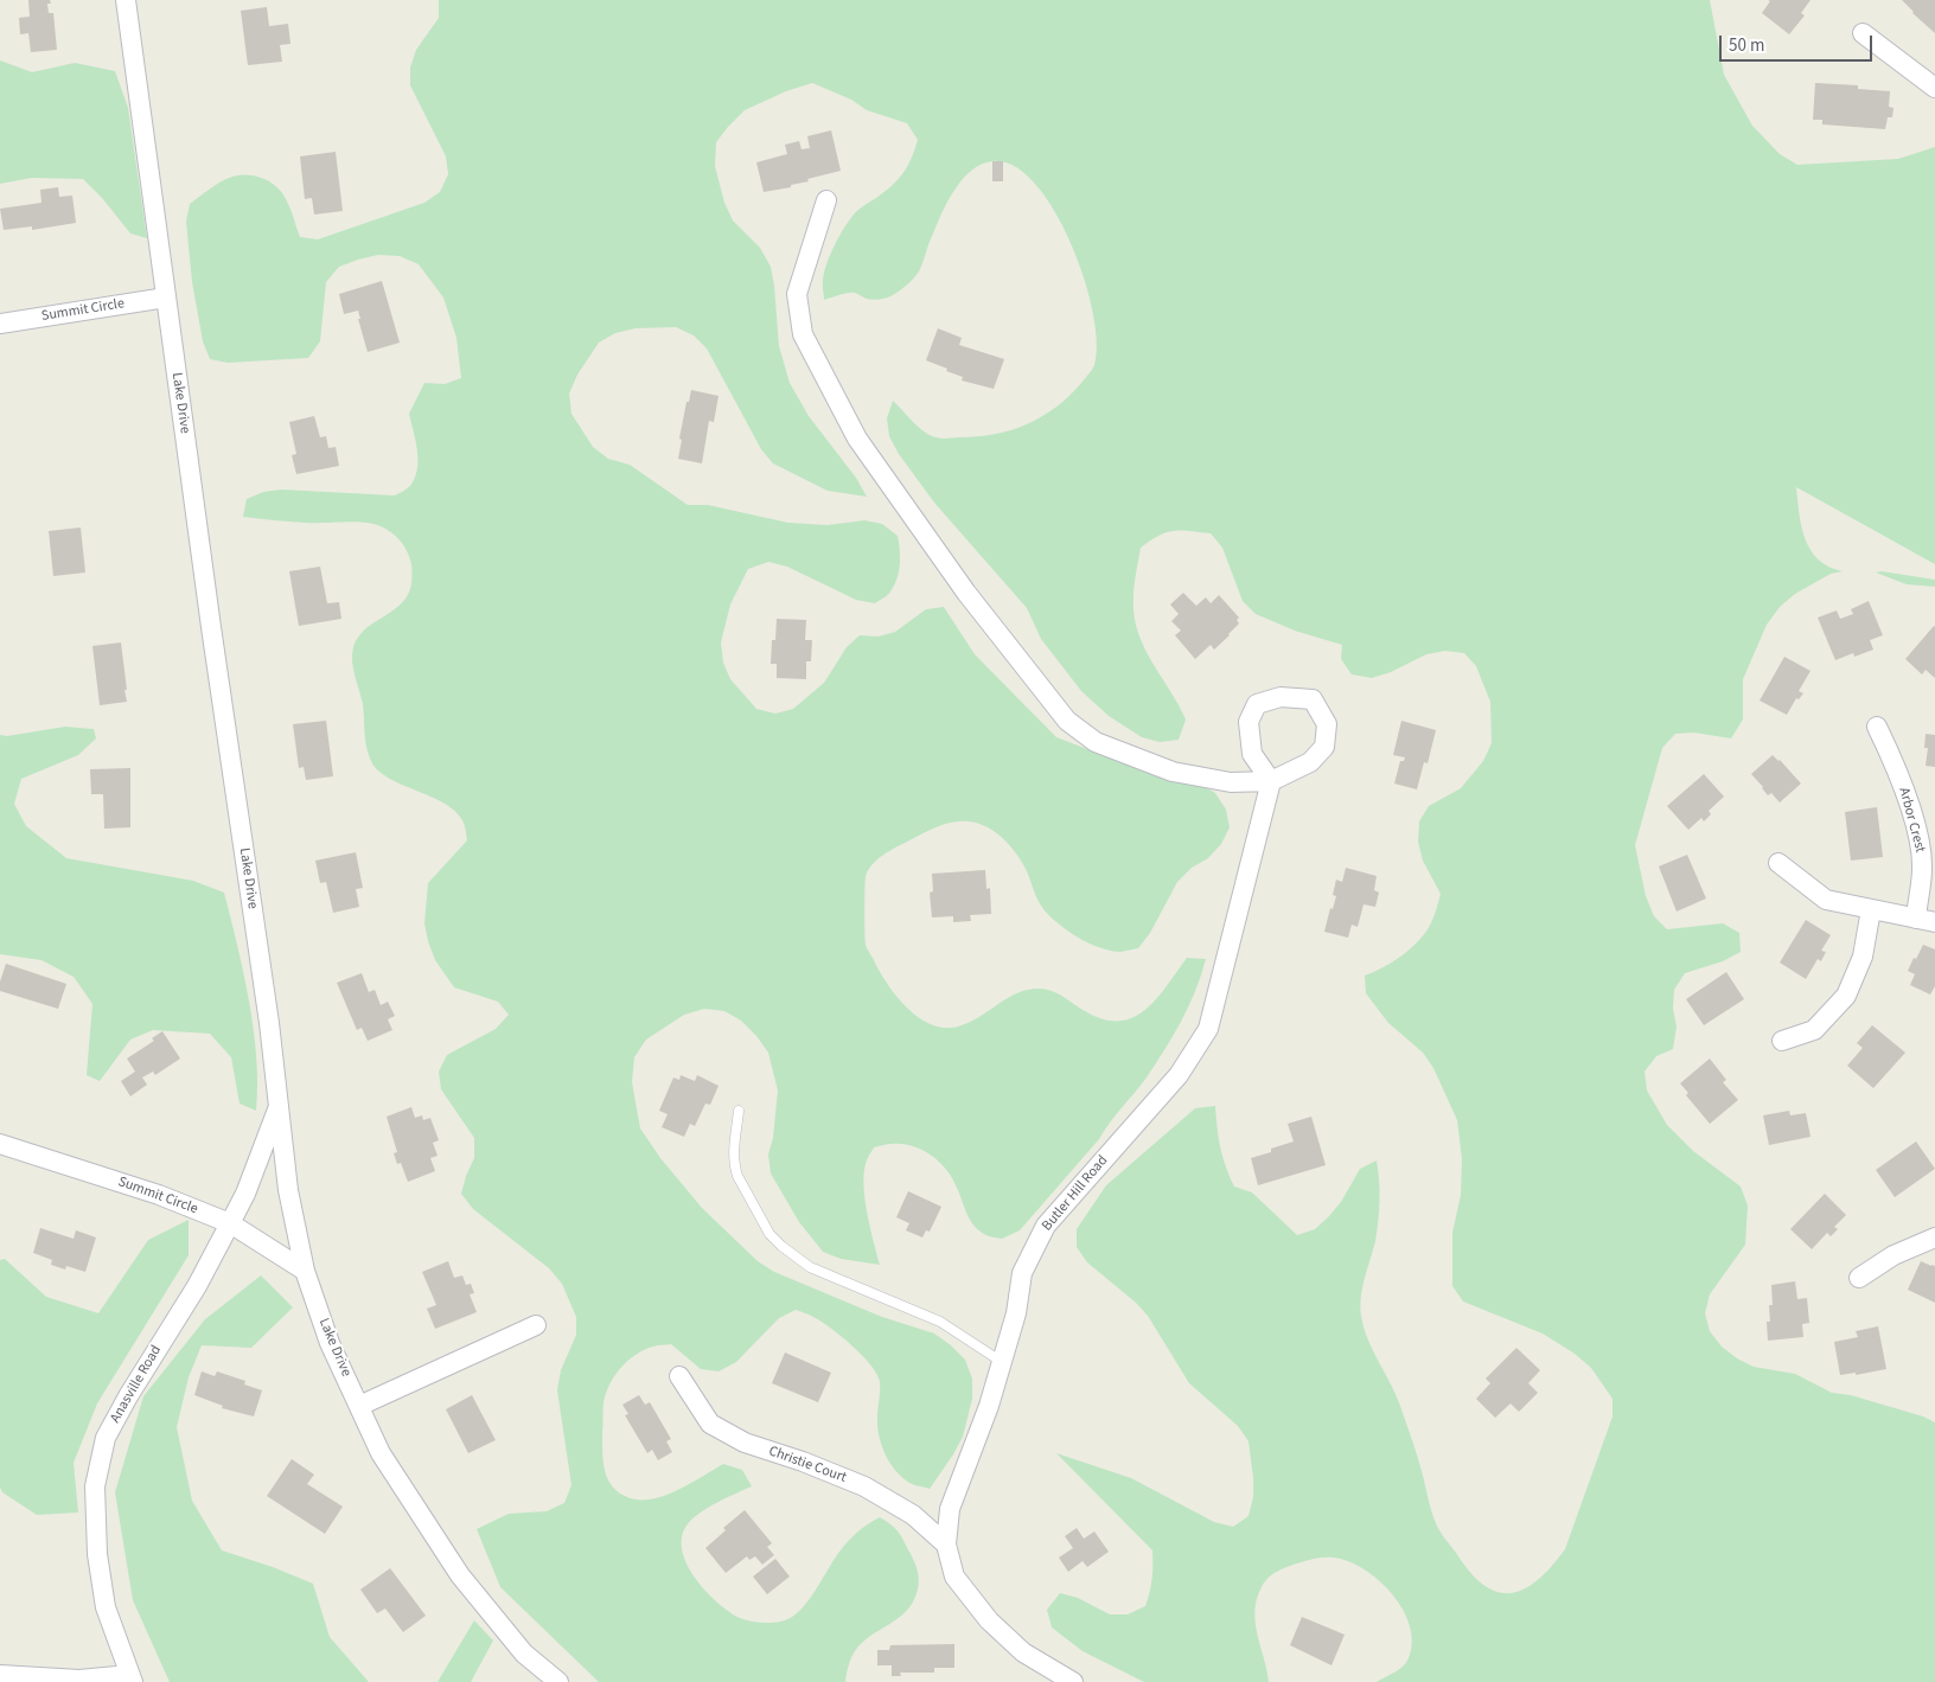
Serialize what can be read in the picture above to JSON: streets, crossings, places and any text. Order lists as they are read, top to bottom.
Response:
{
  "streets": {
    "street": [
      "Summit Circle",
      "Lake Drive",
      "Arbor Crest",
      "Butler Hill Road",
      "Anasville Road",
      "Christie Court"
    ]
  },
  "crossings": [
    ["Summit Circle", "Lake Drive"],
    ["Summit Circle", "Anasville Road"],
    ["Lake Drive", "Anasville Road"],
    ["Butler Hill Road", "Christie Court"]
  ],
  "scale_bar": "50 m"
}
